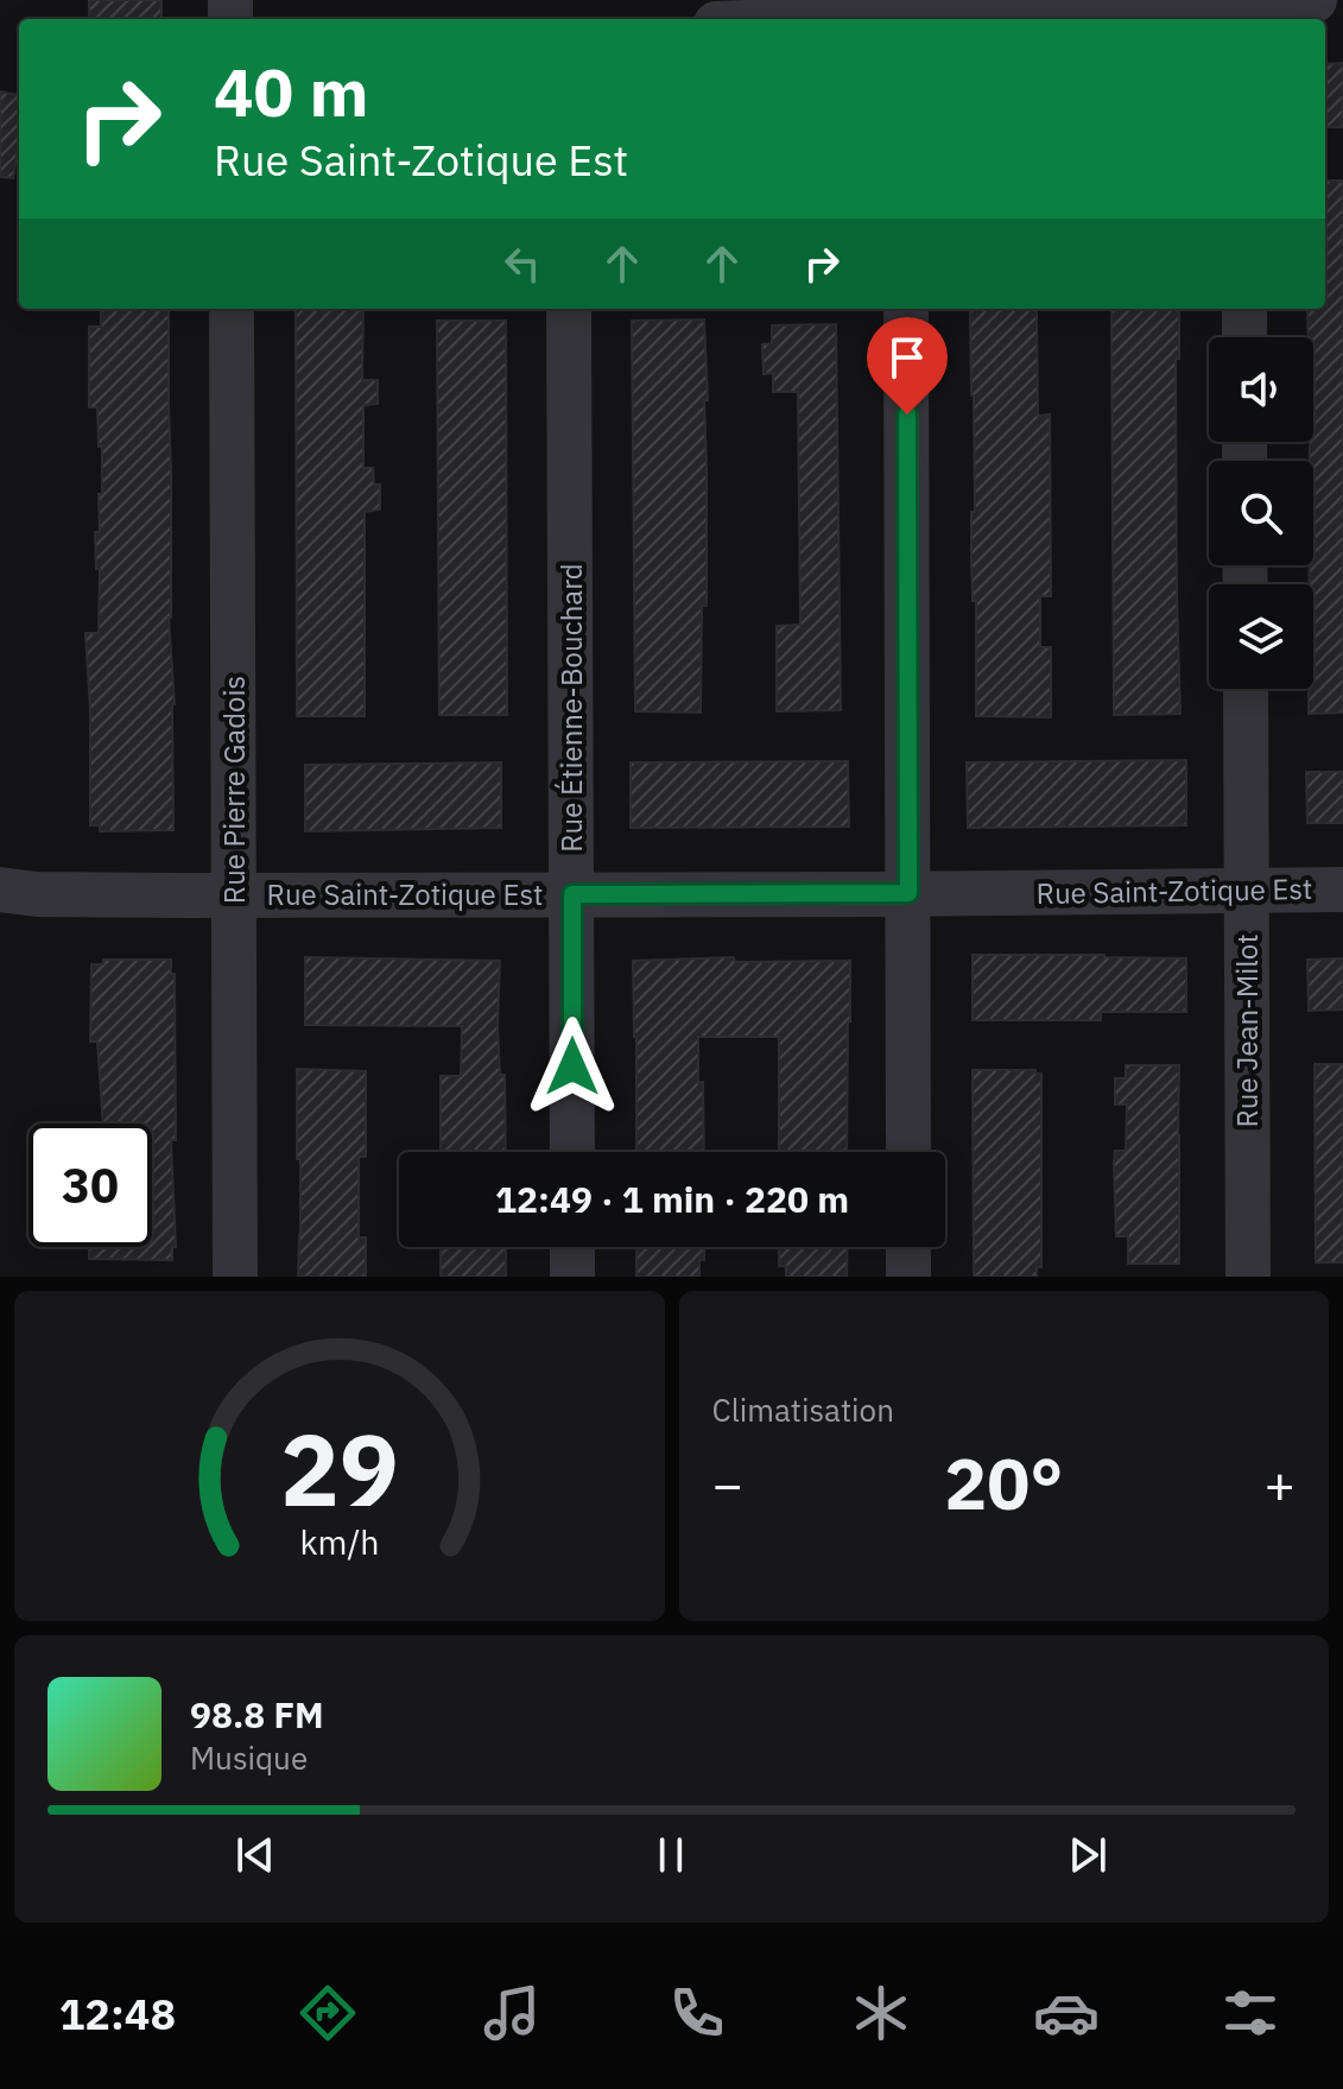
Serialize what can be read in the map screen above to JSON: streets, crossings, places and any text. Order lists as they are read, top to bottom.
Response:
{
  "streets": {
    "street": [
      "Rue Étienne-Bouchard",
      "Rue Pierre Gadois",
      "Rue Saint-Zotique Est",
      "Rue Jean-Milot"
    ]
  },
  "crossings": [
    ["Rue Étienne-Bouchard", "Rue Saint-Zotique Est"],
    ["Rue Pierre Gadois", "Rue Saint-Zotique Est"],
    ["Rue Saint-Zotique Est", "Rue Jean-Milot"]
  ],
  "page": {
    "turn": ["40 m", "Rue Saint-Zotique Est"],
    "limit": "30",
    "trip": "12:49 · 1 min · 220 m",
    "tile": "Climatisation",
    "heat": ["−", "20°", "+"],
    "song": ["98.8 FM", "Musique"],
    "tabs": "12:48",
    "gauge": ["29", "km/h"]
  }
}
